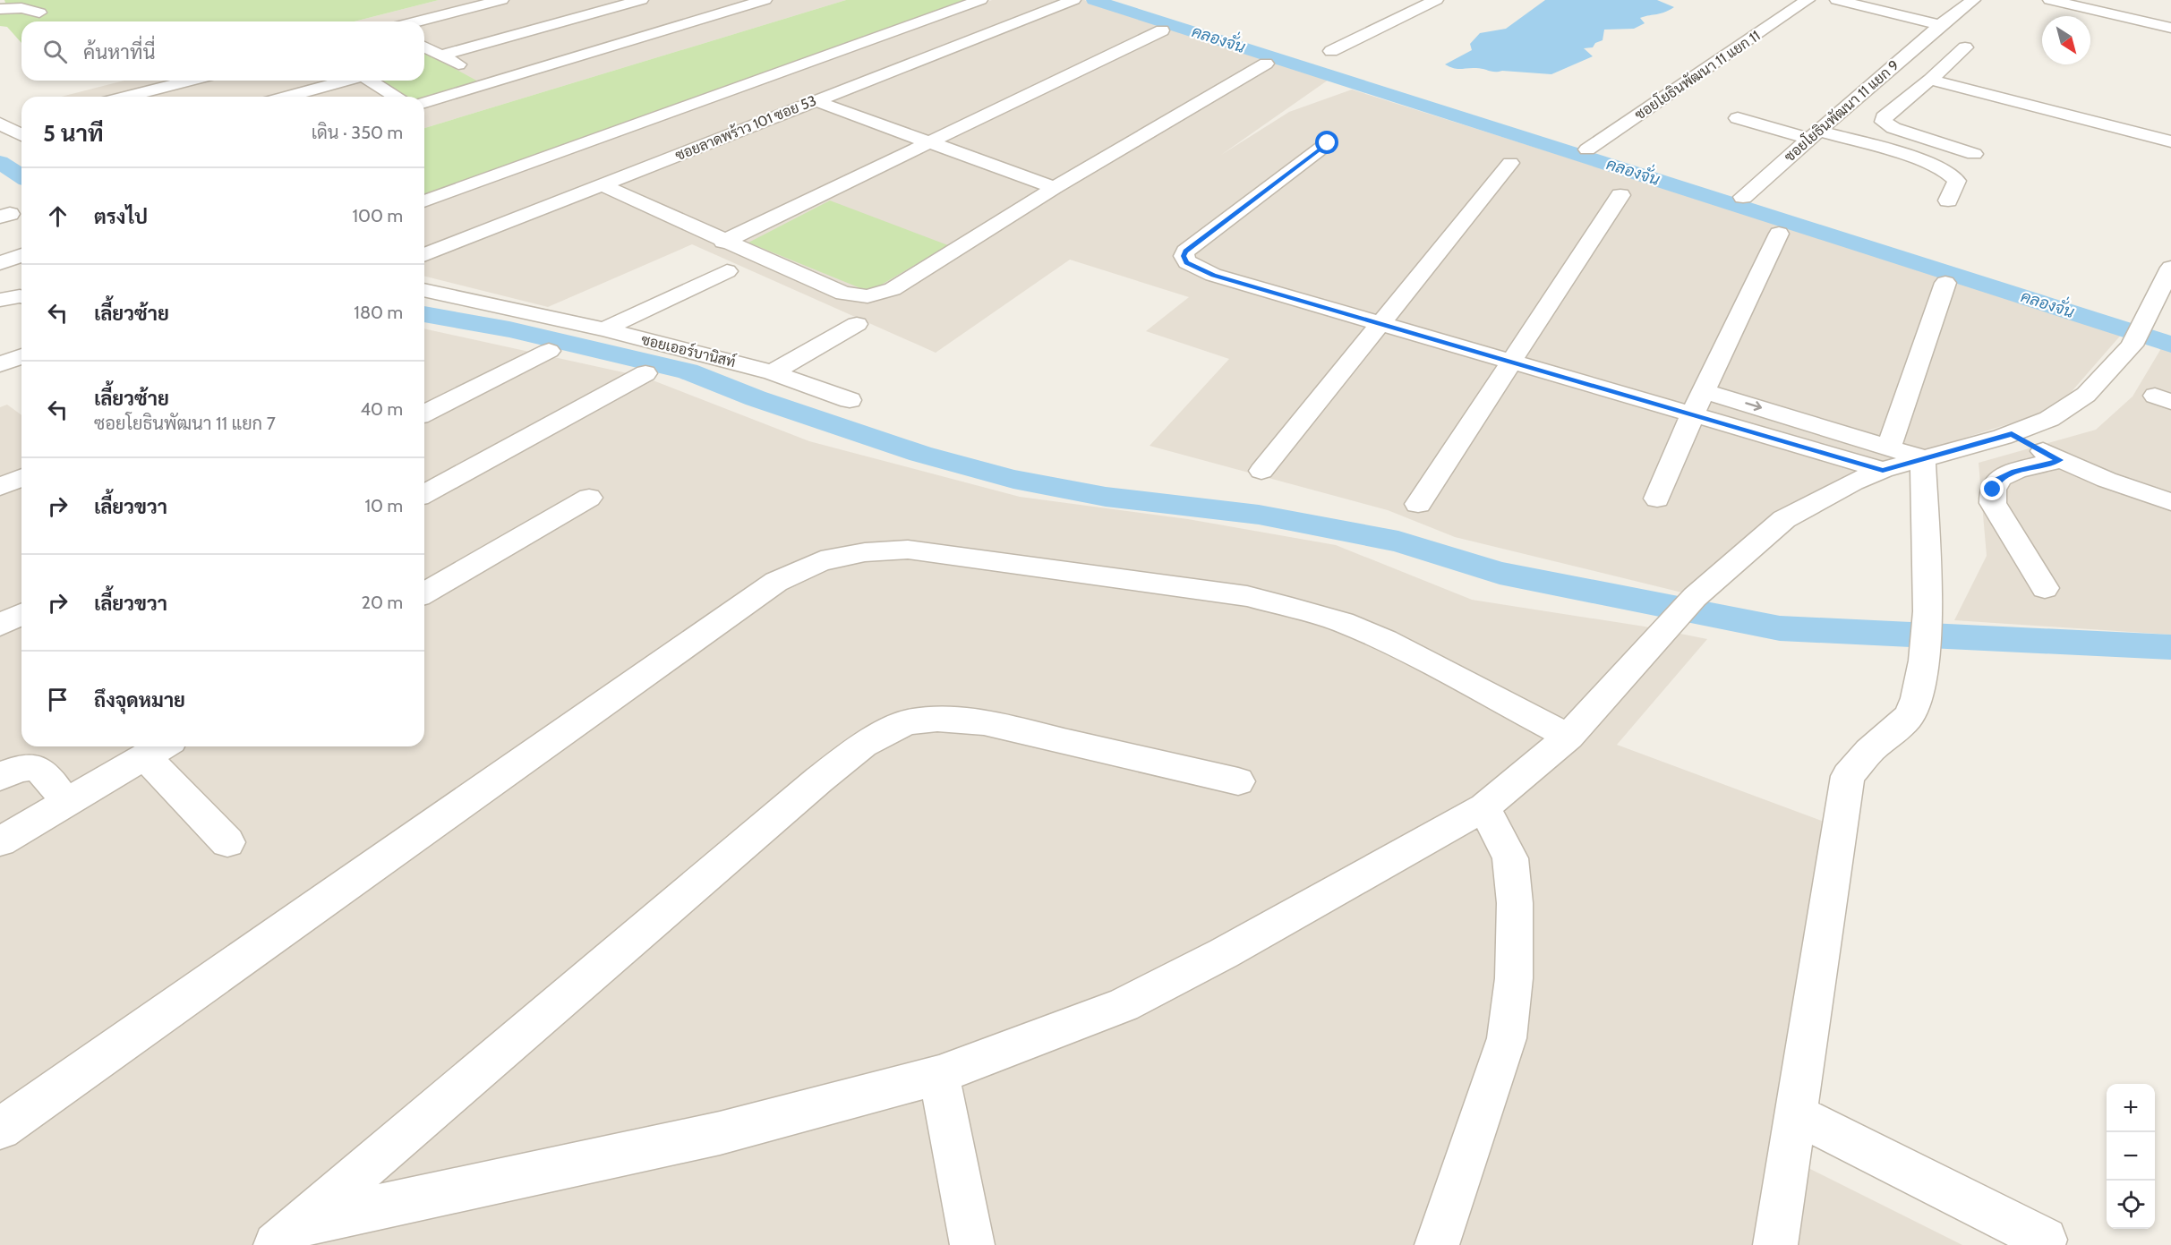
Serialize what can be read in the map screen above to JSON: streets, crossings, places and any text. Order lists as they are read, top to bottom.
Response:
{
  "streets": {
    "street": [
      "ซอยโยธินพัฒนา 11 แยก 11",
      "ซอยโยธินพัฒนา 11 แยก 9",
      "ซอยลาดพร้าว 101 ซอย 53",
      "ซอยเออร์บานิสท์"
    ]
  },
  "water": ["คลองจั่น"],
  "north": "bottom right",
  "page": {
    "search": "ค้นหาที่นี่",
    "heading": ["5 นาที", "เดิน · 350 m"],
    "list": [
      ["ตรงไป", "100 m"],
      ["เลี้ยวซ้าย", "180 m"],
      ["เลี้ยวซ้าย", "ซอยโยธินพัฒนา 11 แยก 7", "40 m"],
      ["เลี้ยวขวา", "10 m"],
      ["เลี้ยวขวา", "20 m"],
      "ถึงจุดหมาย"
    ],
    "map_buttons": ["+", "−"]
  }
}
